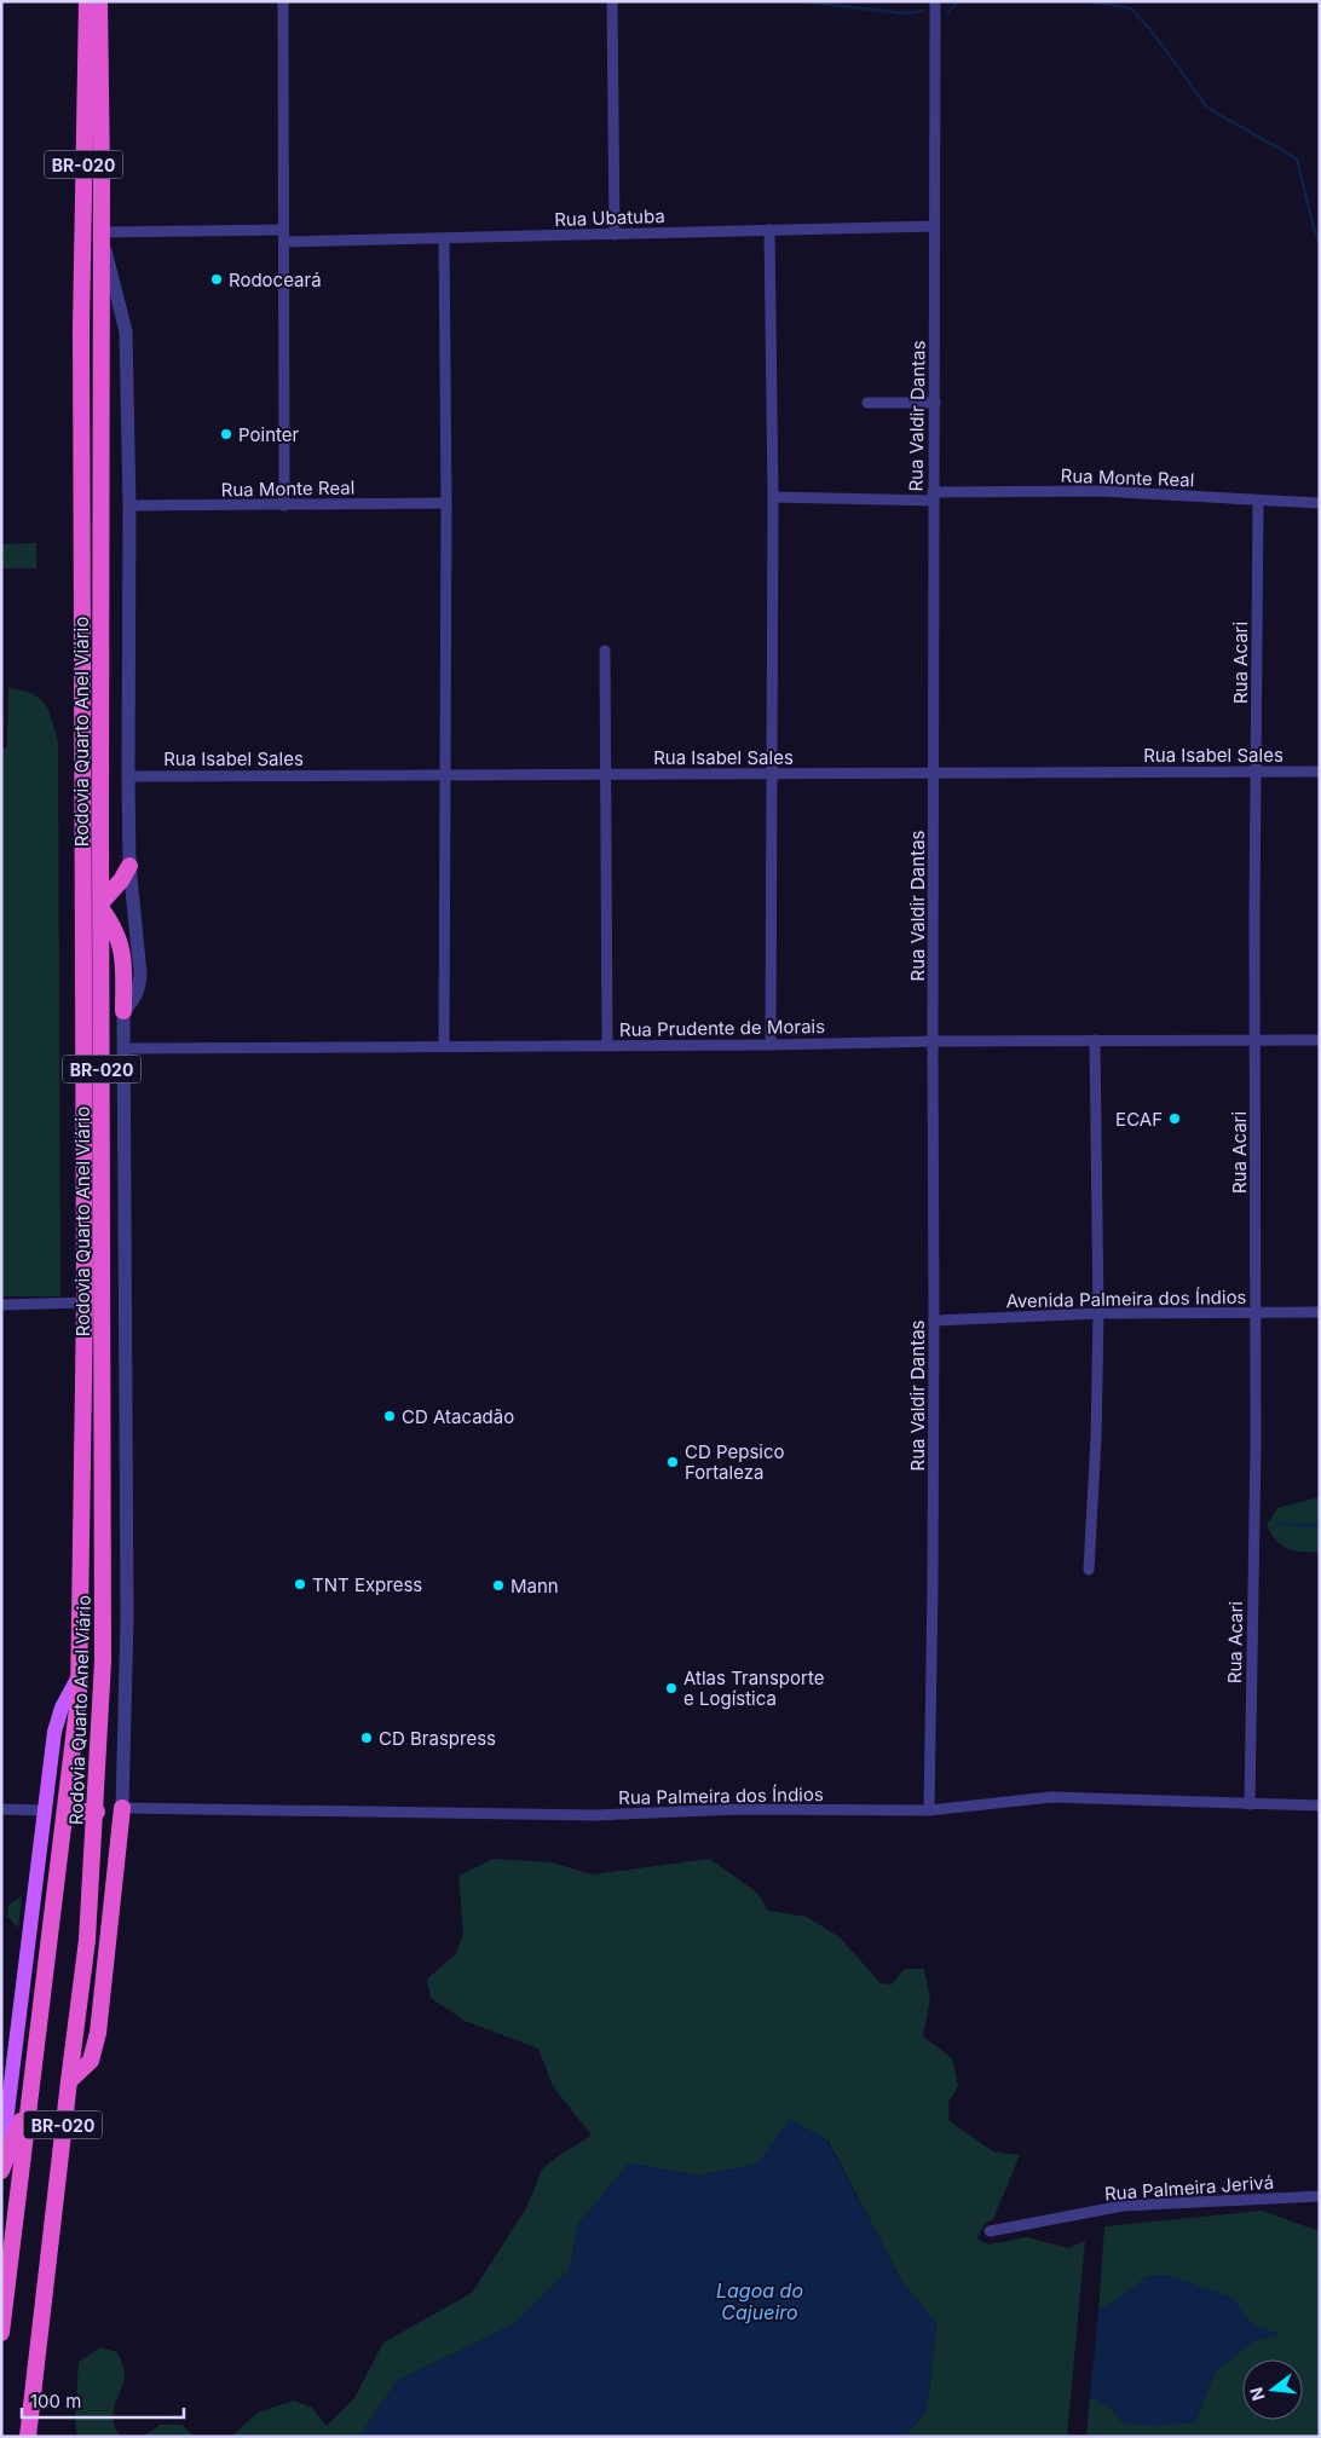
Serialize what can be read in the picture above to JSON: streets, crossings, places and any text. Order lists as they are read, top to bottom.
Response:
{
  "streets": {
    "highway": ["BR-020", "Rodovia Quarto Anel Viário"],
    "street": [
      "Rua Ubatuba",
      "Rua Valdir Dantas",
      "Rua Monte Real",
      "Rua Acari",
      "Rua Isabel Sales",
      "Rua Prudente de Morais",
      "Avenida Palmeira dos Índios",
      "Rua Palmeira dos Índios",
      "Rua Palmeira Jerivá"
    ]
  },
  "crossings": [
    ["BR-020", "Rodovia Quarto Anel Viário"],
    ["Rua Ubatuba", "Rua Valdir Dantas"],
    ["Rua Valdir Dantas", "Rua Monte Real"],
    ["Rua Valdir Dantas", "Rua Isabel Sales"],
    ["Rua Valdir Dantas", "Rua Prudente de Morais"],
    ["Rua Valdir Dantas", "Avenida Palmeira dos Índios"],
    ["Rua Valdir Dantas", "Rua Palmeira dos Índios"],
    ["Rua Monte Real", "Rua Acari"],
    ["Rua Acari", "Rua Isabel Sales"],
    ["Rua Acari", "Rua Prudente de Morais"],
    ["Rua Acari", "Avenida Palmeira dos Índios"],
    ["Rua Acari", "Rua Palmeira dos Índios"]
  ],
  "water": ["Lagoa do Cajueiro"],
  "places": [
    "Rodoceará",
    "Pointer",
    "ECAF",
    "CD Atacadão",
    "CD Pepsico Fortaleza",
    "TNT Express",
    "Mann",
    "Atlas Transporte e Logística",
    "CD Braspress"
  ],
  "scale_bar": "100 m",
  "north": "left"
}
